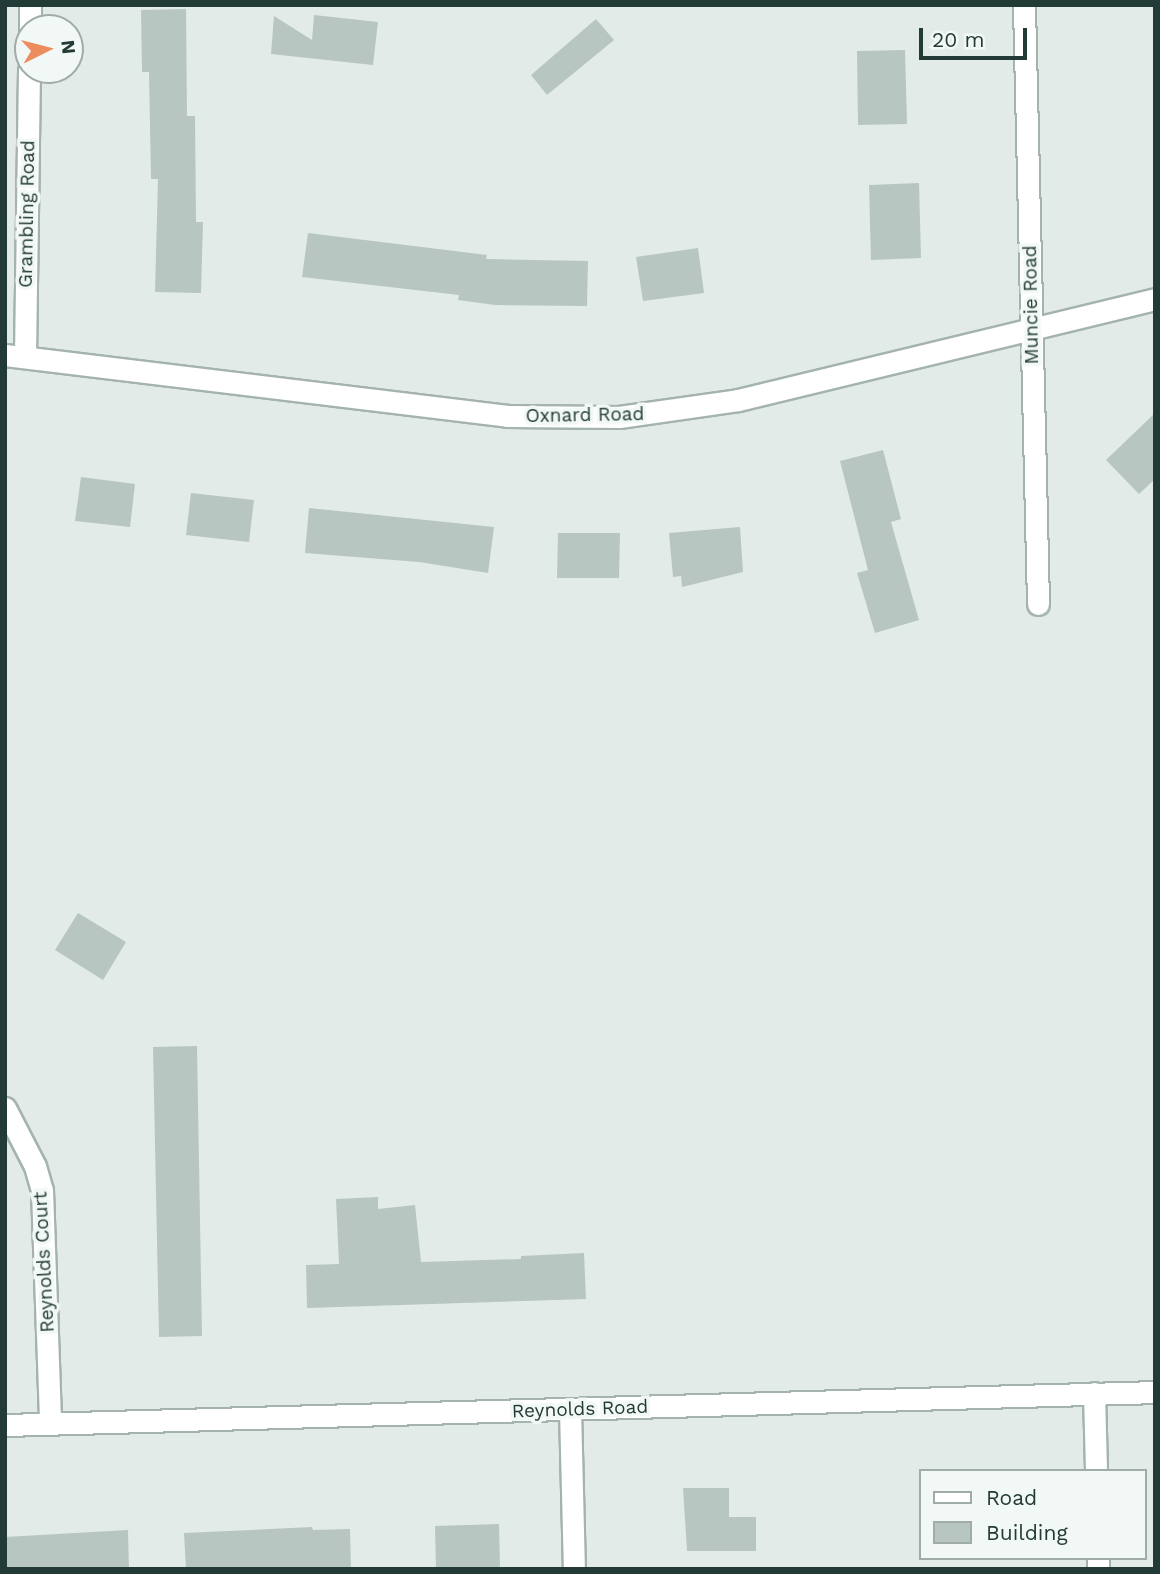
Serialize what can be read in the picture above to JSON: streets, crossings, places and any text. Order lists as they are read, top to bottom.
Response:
{
  "streets": {
    "street": [
      "Grambling Road",
      "Muncie Road",
      "Oxnard Road",
      "Reynolds Court",
      "Reynolds Road"
    ]
  },
  "crossings": [
    ["Grambling Road", "Oxnard Road"],
    ["Muncie Road", "Oxnard Road"],
    ["Reynolds Court", "Reynolds Road"]
  ],
  "legend": ["Road", "Building"],
  "scale_bar": "20 m",
  "north": "right"
}
